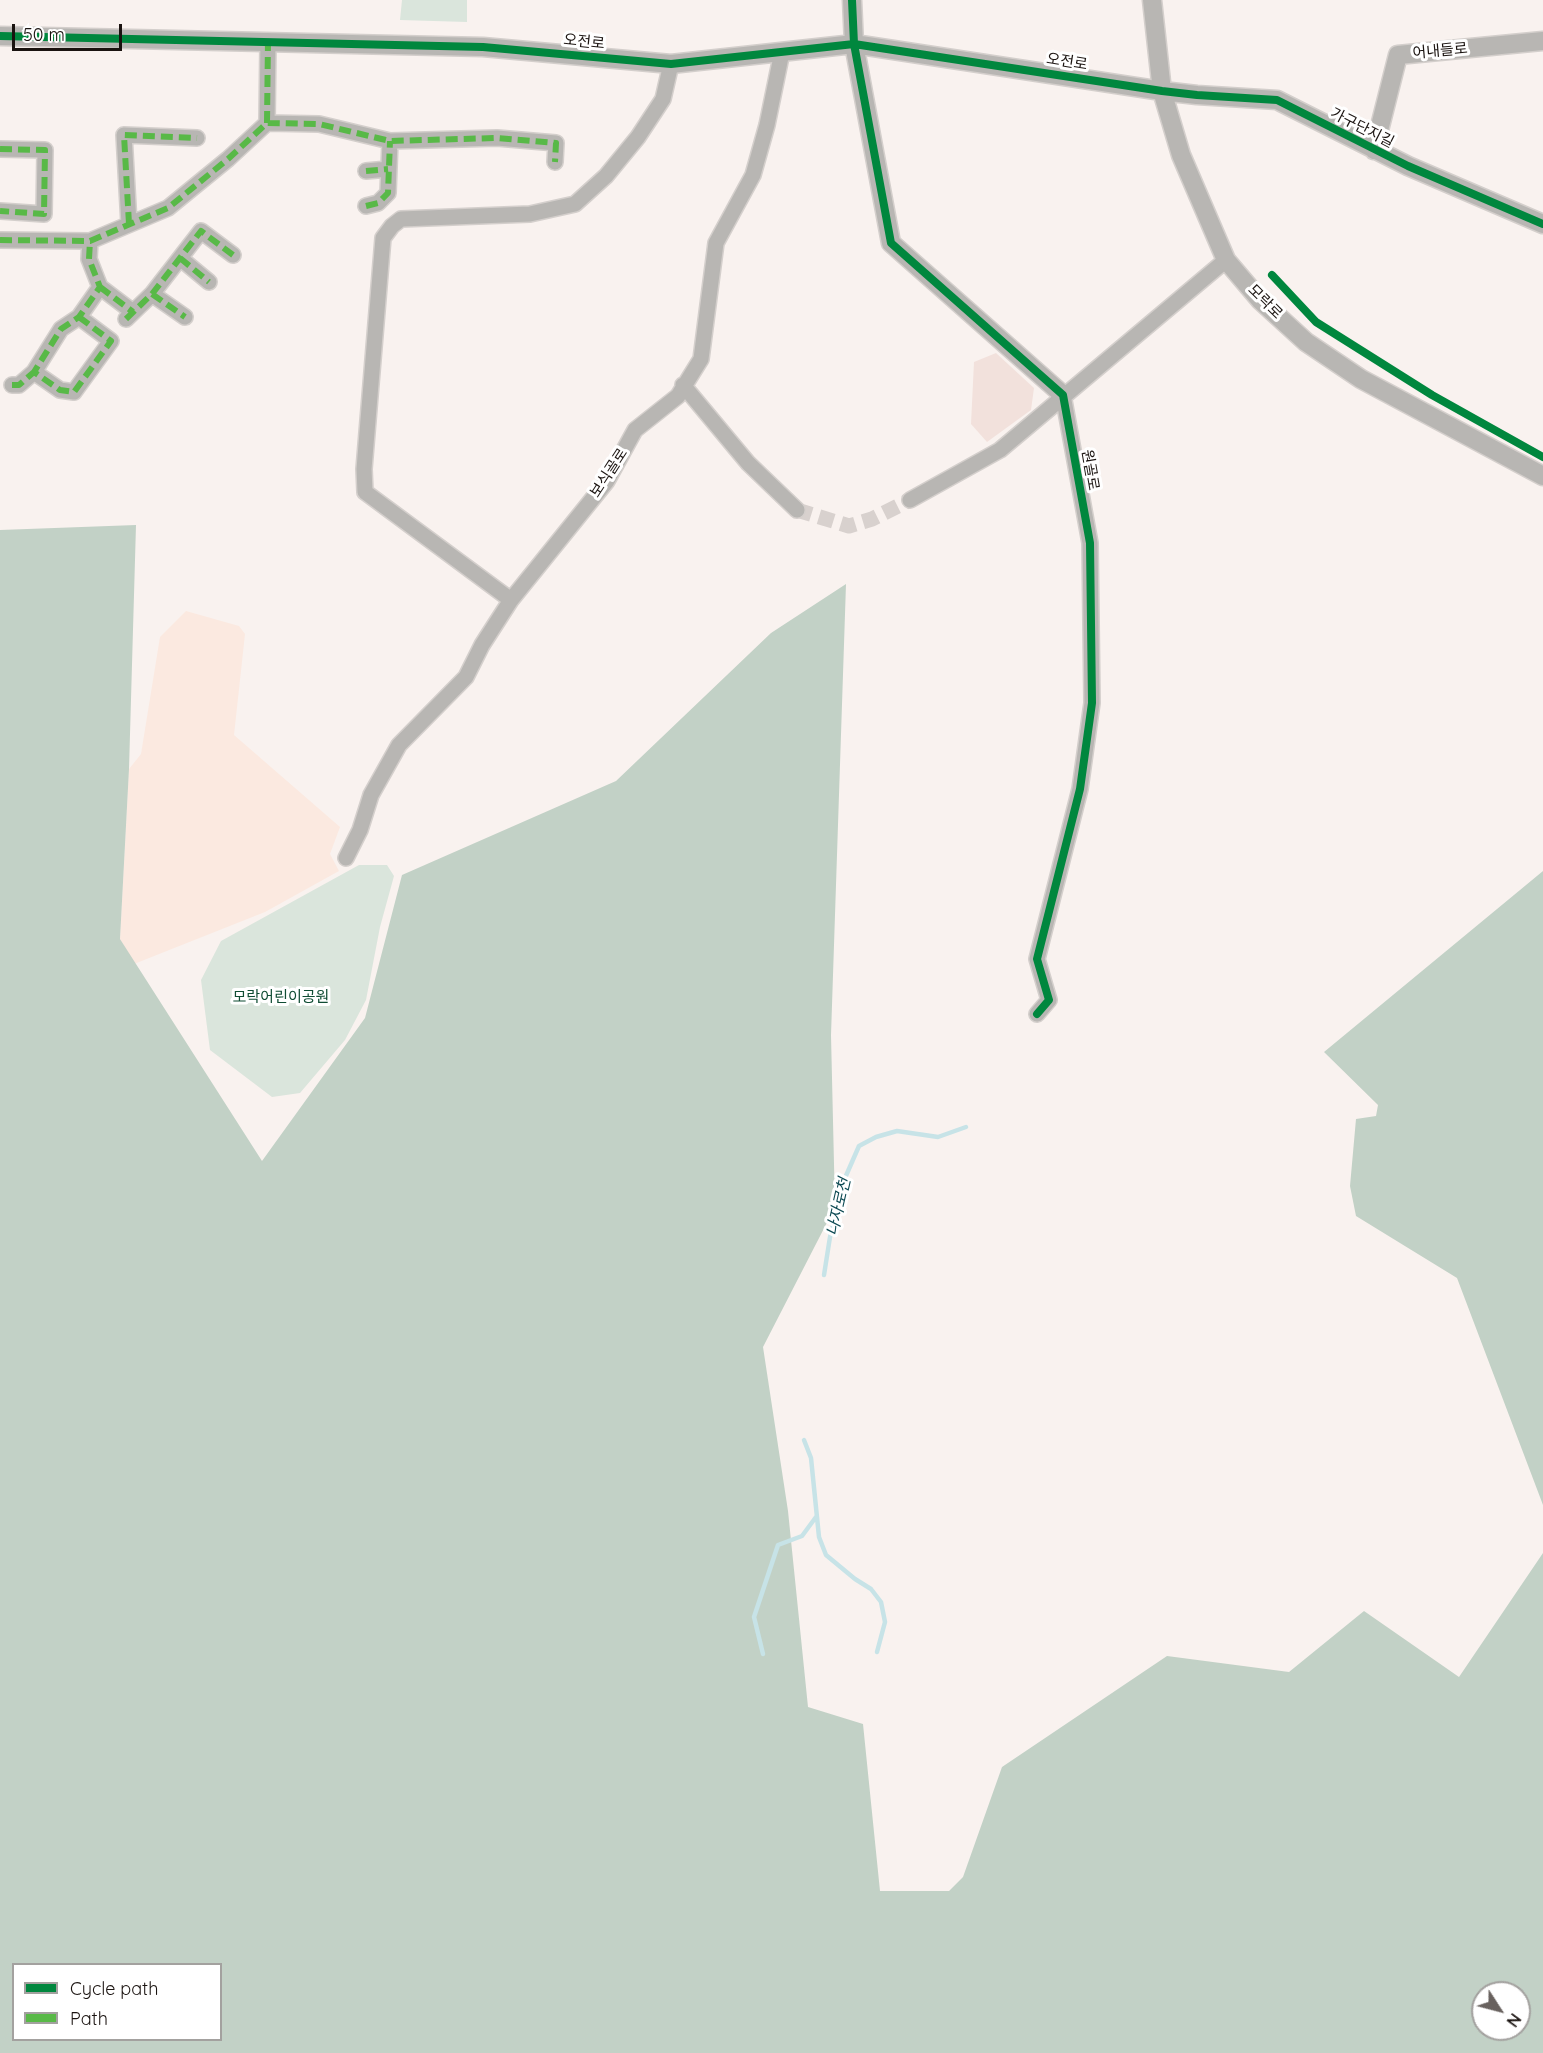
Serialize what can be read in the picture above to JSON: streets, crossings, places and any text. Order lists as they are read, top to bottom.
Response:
{
  "streets": {
    "street": [
      "오전로",
      "어내들로",
      "가구단지길",
      "모락로",
      "원골로",
      "보식골로"
    ]
  },
  "crossings": [
    ["오전로", "가구단지길"],
    ["오전로", "모락로"],
    ["오전로", "보식골로"],
    ["어내들로", "가구단지길"],
    ["가구단지길", "모락로"]
  ],
  "water": ["나자로천"],
  "parks": ["모락어린이공원"],
  "legend": ["Cycle path", "Path"],
  "scale_bar": "50 m",
  "north": "bottom right"
}
